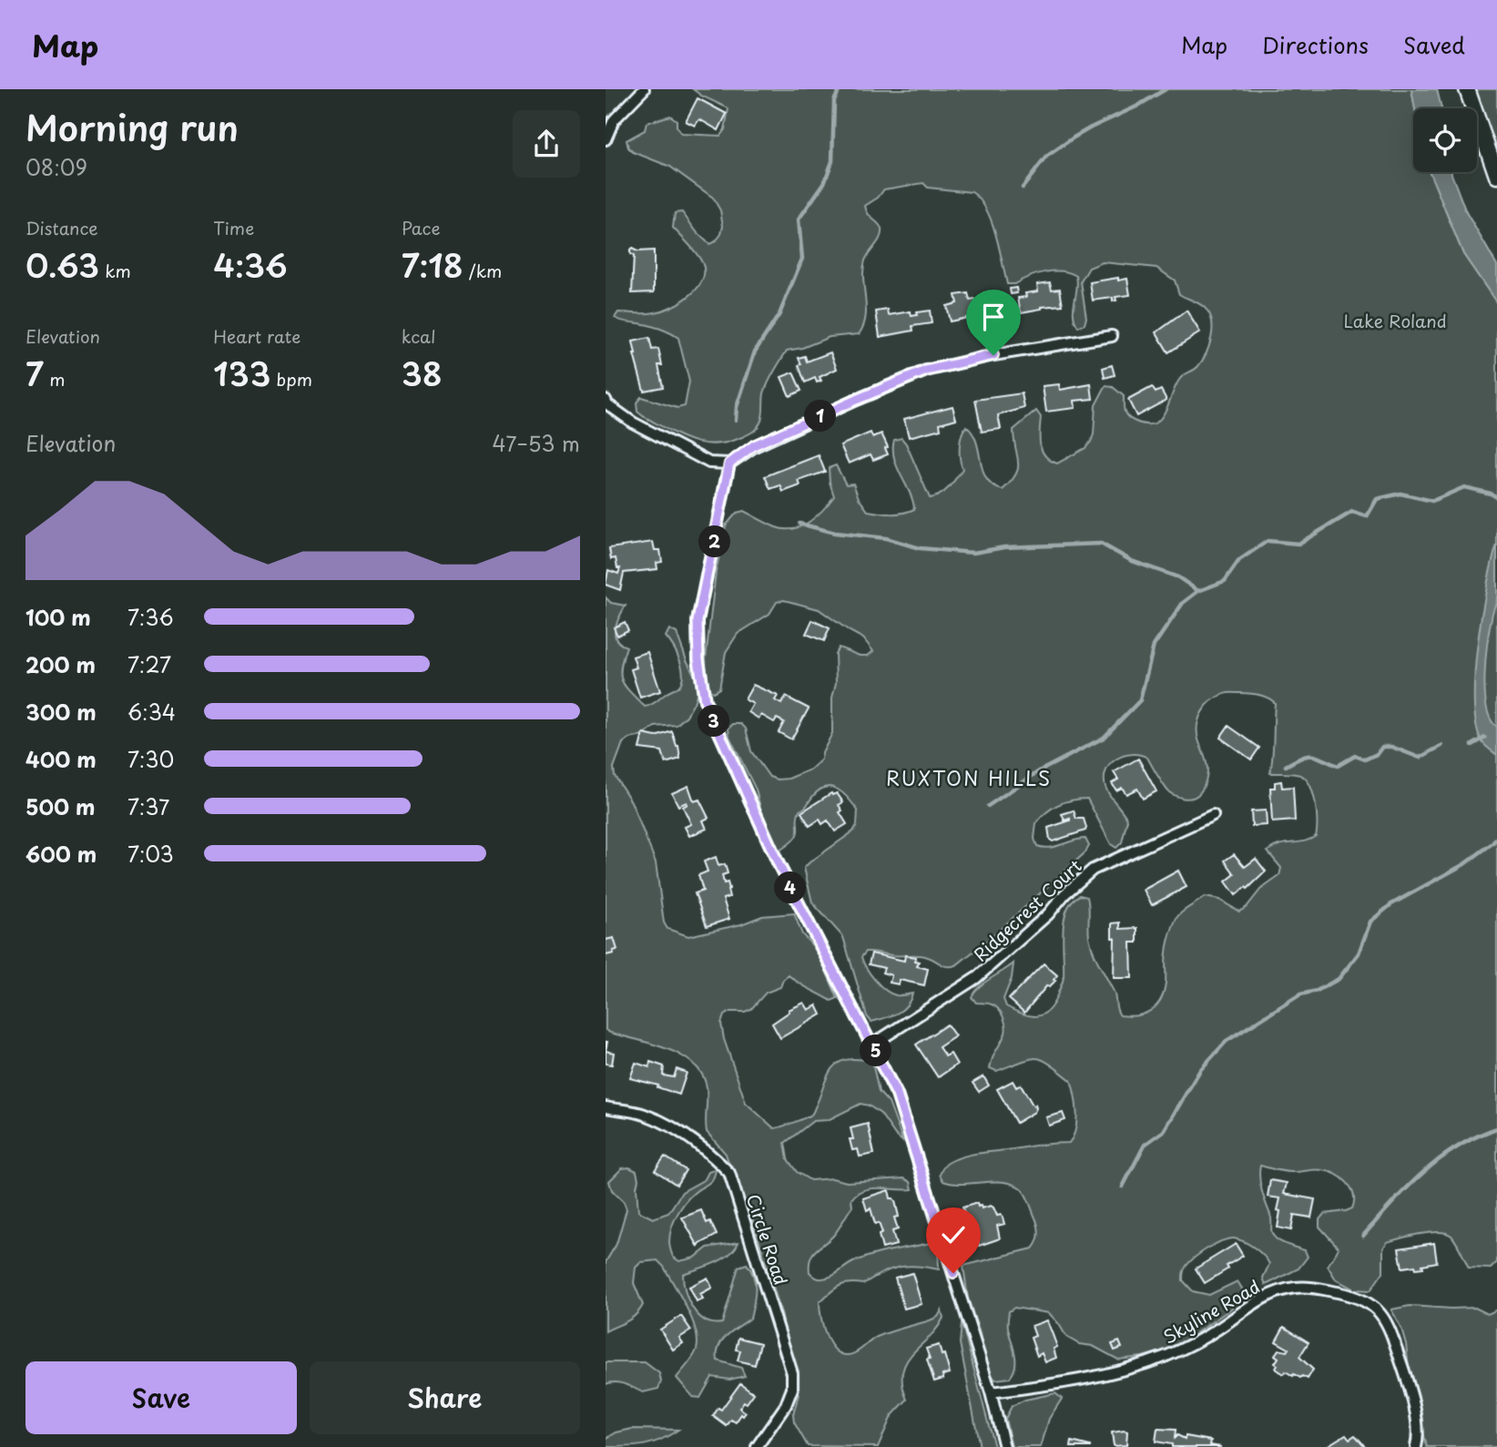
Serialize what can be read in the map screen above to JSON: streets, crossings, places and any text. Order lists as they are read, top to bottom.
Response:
{
  "streets": {
    "street": ["Ridgecrest Court", "Circle Road", "Skyline Road"]
  },
  "districts": ["RUXTON HILLS"],
  "parks": ["Lake Roland"],
  "page": {
    "header": "Map",
    "nav": ["Map", "Directions", "Saved"],
    "heading": ["Morning run", "08:09"],
    "stats": [
      ["Distance", "0.63 km"],
      ["Time", "4:36"],
      ["Pace", "7:18 /km"],
      ["Elevation", "7 m"],
      ["Heart rate", "133 bpm"],
      ["kcal", "38"]
    ],
    "pins": [
      "1",
      "2",
      "3",
      "4",
      "5"
    ],
    "chart": ["Elevation", "47–53 m"],
    "list": [
      {
        "name": "100 m",
        "note": "7:36"
      },
      {
        "name": "200 m",
        "note": "7:27"
      },
      {
        "name": "300 m",
        "note": "6:34"
      },
      {
        "name": "400 m",
        "note": "7:30"
      },
      {
        "name": "500 m",
        "note": "7:37"
      },
      {
        "name": "600 m",
        "note": "7:03"
      }
    ],
    "buttons": ["Save", "Share"]
  }
}
